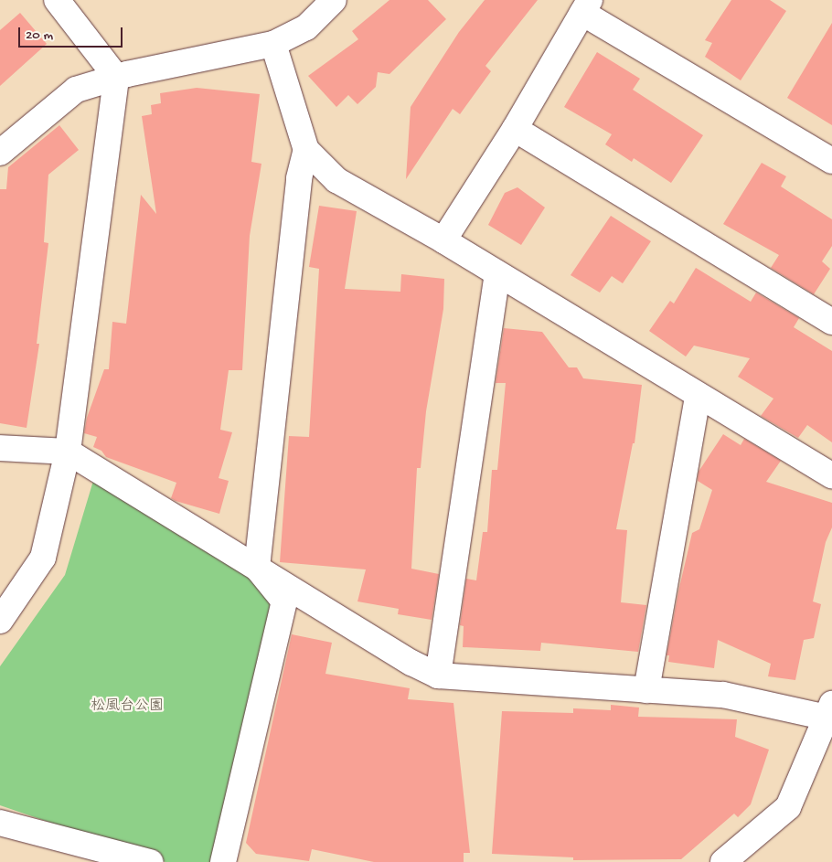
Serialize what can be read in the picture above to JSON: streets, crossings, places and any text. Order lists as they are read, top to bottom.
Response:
{
  "parks": ["松風台公園"],
  "scale_bar": "20 m"
}
